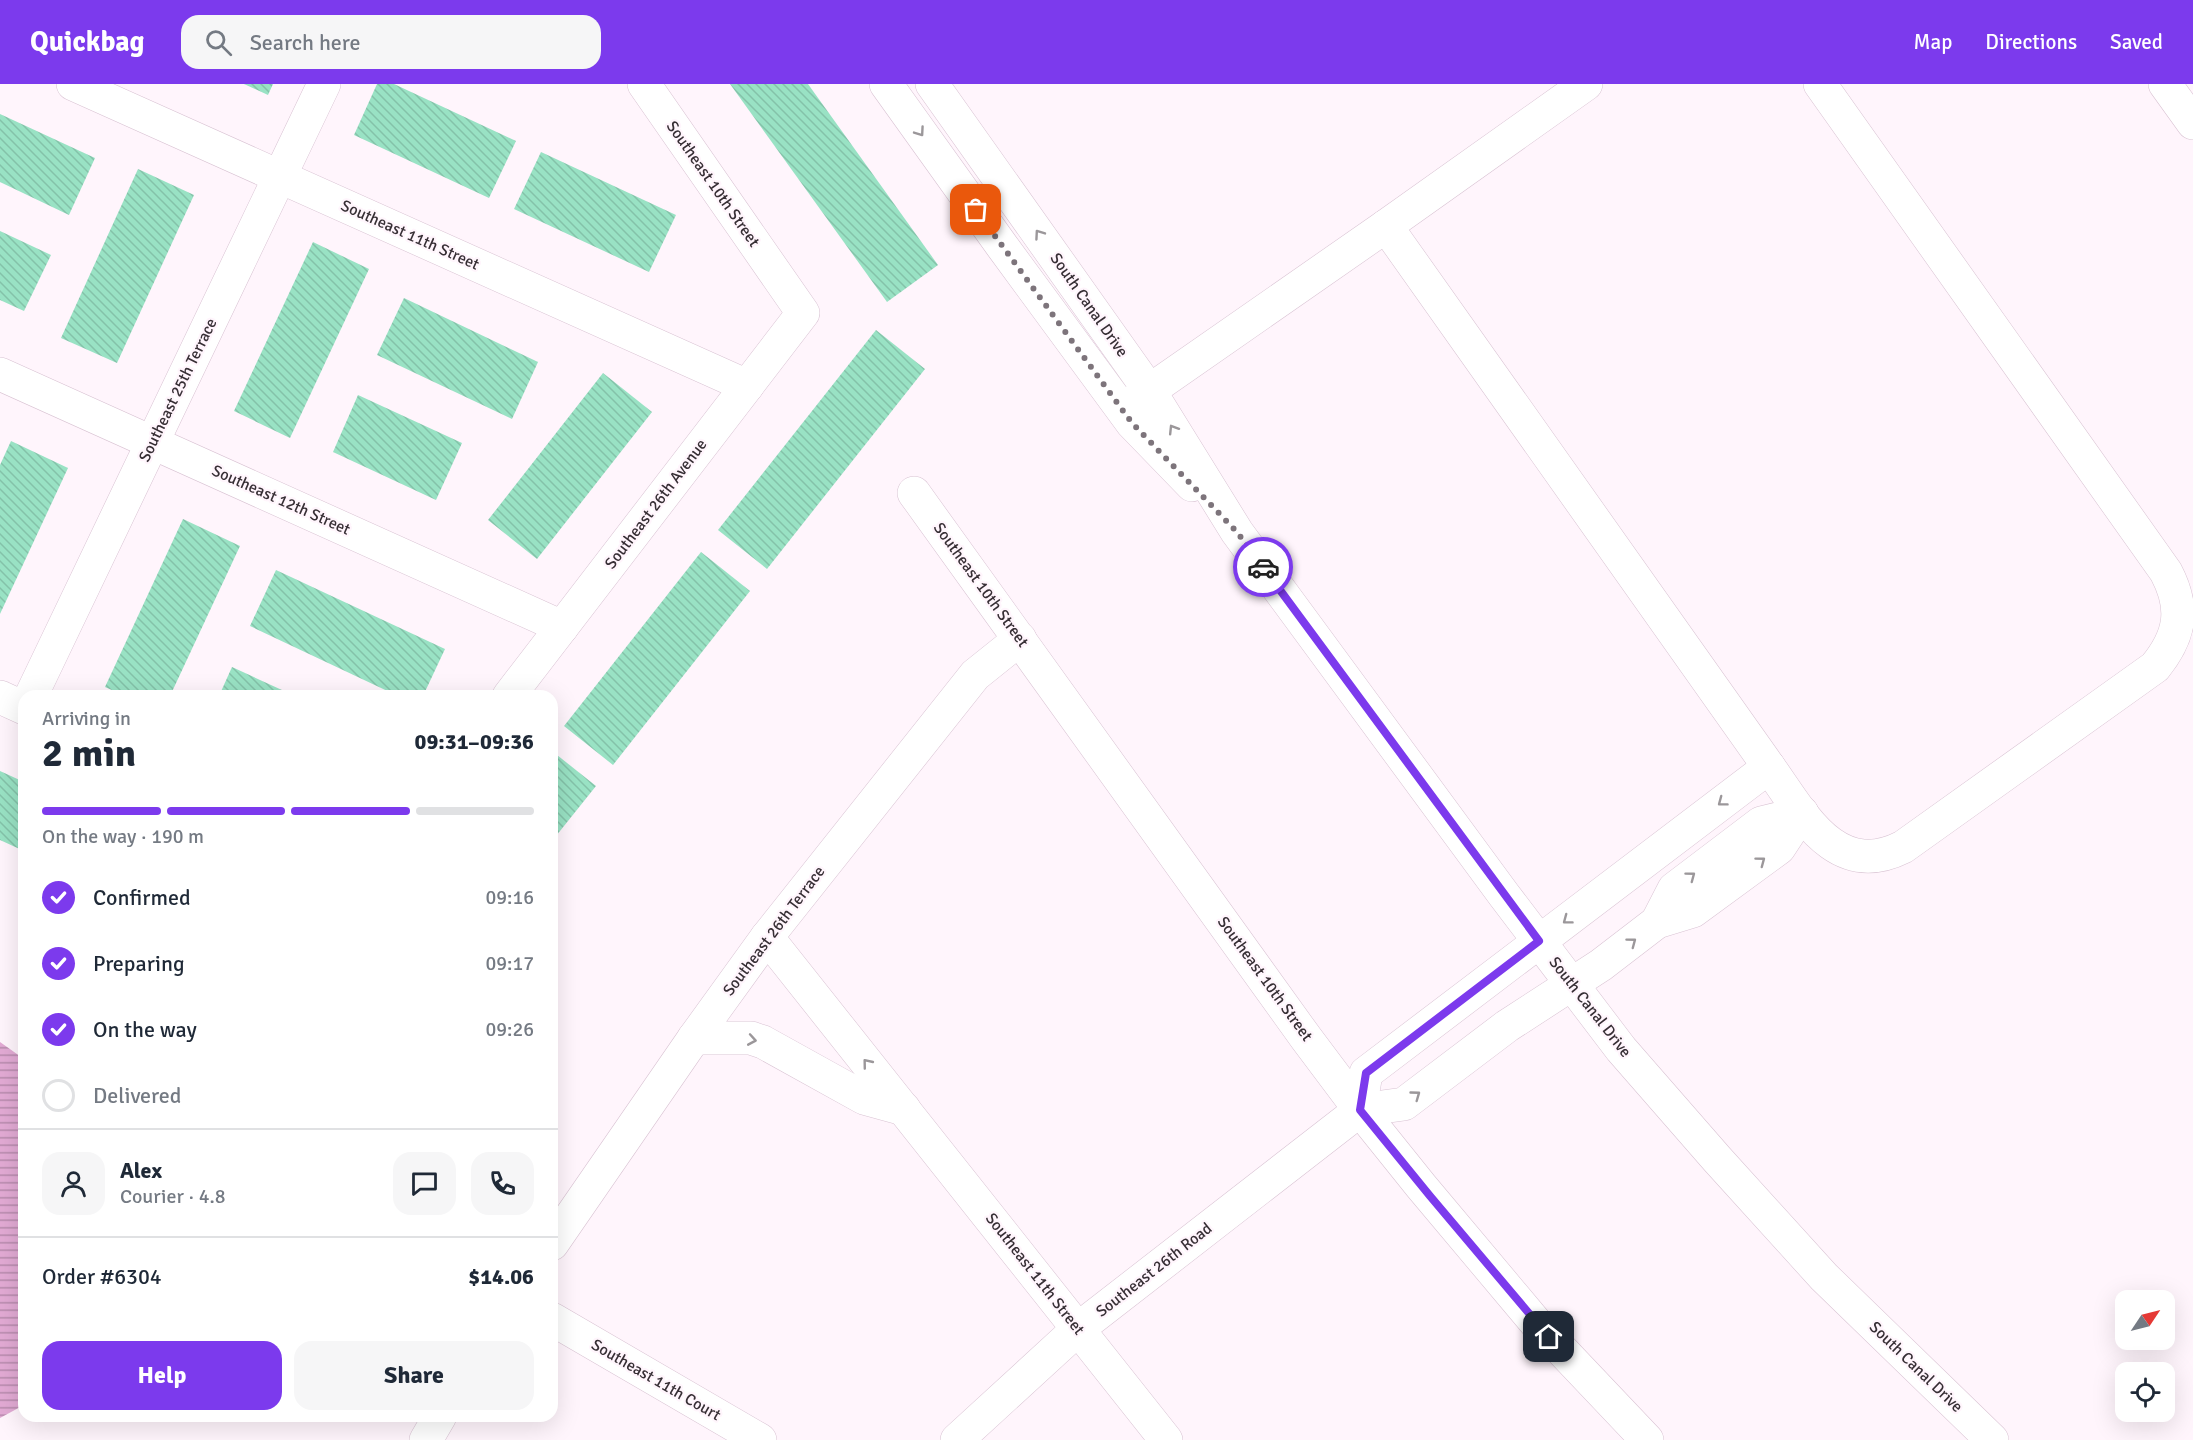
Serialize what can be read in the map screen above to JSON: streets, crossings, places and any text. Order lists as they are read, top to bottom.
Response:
{
  "streets": {
    "street": [
      "Southeast 10th Street",
      "Southeast 11th Street",
      "South Canal Drive",
      "Southeast 25th Terrace",
      "Southeast 12th Street",
      "Southeast 26th Avenue",
      "Southeast 26th Terrace",
      "Southeast 26th Road",
      "Southeast 11th Court"
    ]
  },
  "crossings": [
    ["Southeast 10th Street", "Southeast 26th Avenue"],
    ["Southeast 10th Street", "Southeast 26th Terrace"],
    ["Southeast 10th Street", "Southeast 26th Road"],
    ["Southeast 11th Street", "Southeast 25th Terrace"],
    ["Southeast 11th Street", "Southeast 26th Avenue"],
    ["Southeast 11th Street", "Southeast 26th Terrace"],
    ["Southeast 11th Street", "Southeast 26th Road"],
    ["Southeast 25th Terrace", "Southeast 12th Street"],
    ["Southeast 12th Street", "Southeast 26th Avenue"]
  ],
  "north": "top right",
  "page": {
    "header": "Quickbag",
    "search": "Search here",
    "nav": ["Map", "Directions", "Saved"],
    "heading": ["2 min", "Arriving in", "09:31–09:36"],
    "panel": [
      "Alex",
      "Courier · 4.8",
      "Order #6304",
      "$14.06"
    ],
    "bar": "On the way · 190 m",
    "list": [
      ["Confirmed", "09:16"],
      ["Preparing", "09:17"],
      ["On the way", "09:26"],
      "Delivered"
    ],
    "buttons": ["Help", "Share"]
  }
}
